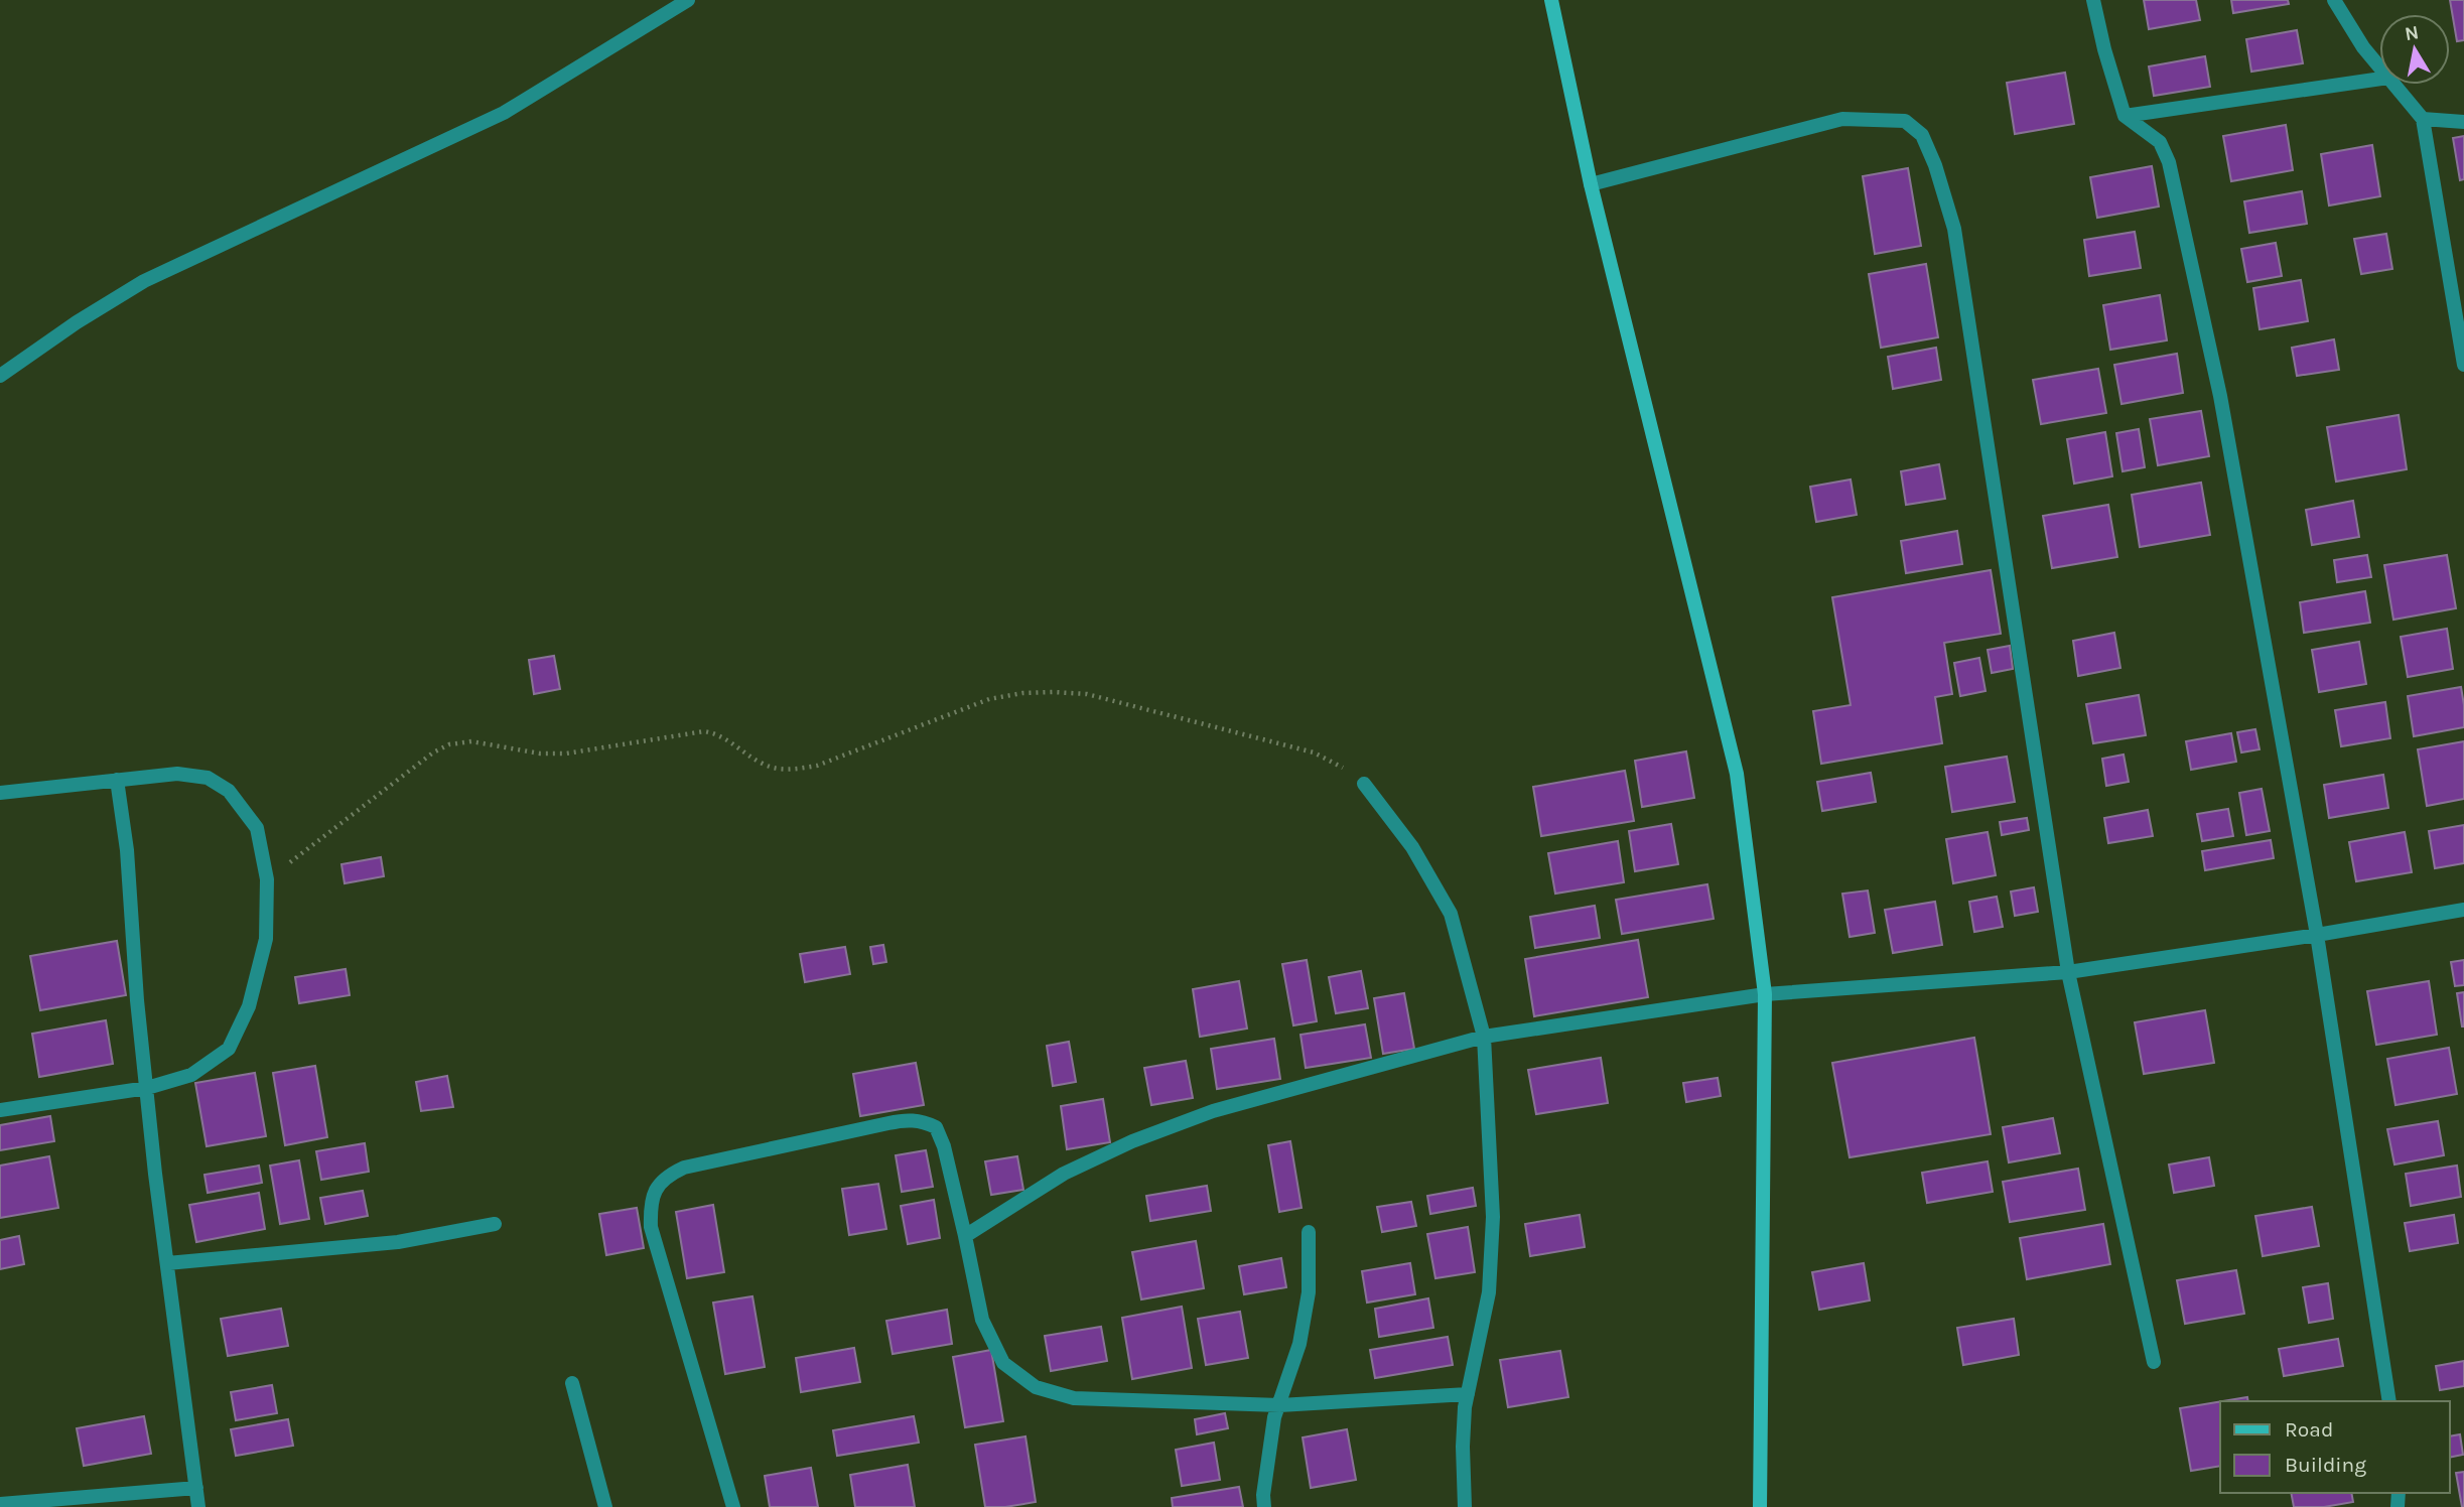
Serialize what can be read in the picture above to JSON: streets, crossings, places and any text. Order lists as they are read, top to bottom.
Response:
{
  "legend": ["Road", "Building"],
  "north": "top"
}
